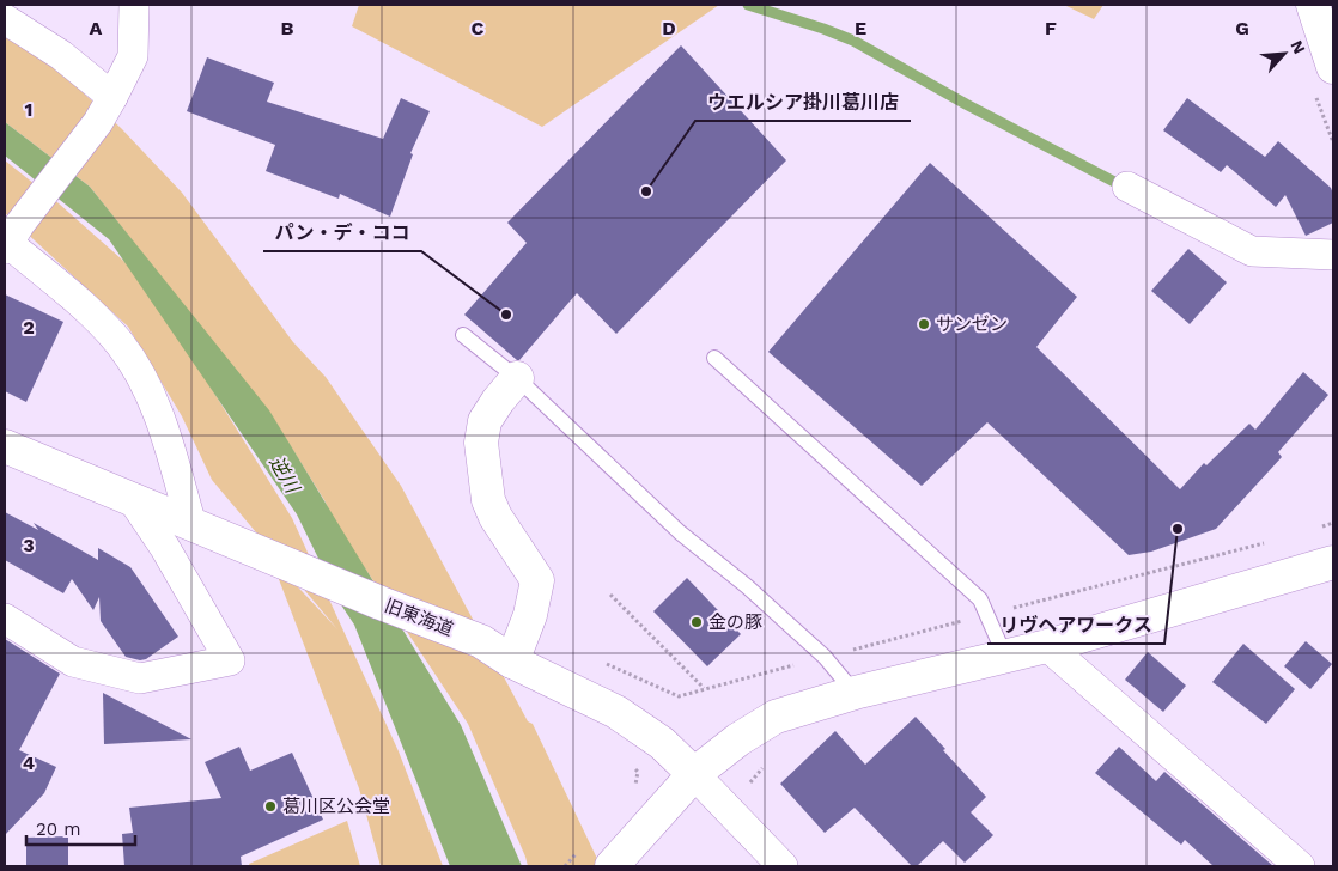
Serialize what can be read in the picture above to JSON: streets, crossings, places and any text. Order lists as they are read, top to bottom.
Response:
{
  "streets": {
    "street": ["旧東海道"]
  },
  "water": ["逆川"],
  "places": [
    "ウエルシア掛川葛川店",
    "パン・デ・ココ",
    "サンゼン",
    "リヴヘアワークス",
    "金の豚",
    "葛川区公会堂"
  ],
  "scale_bar": "20 m",
  "north": "top right",
  "grid": {
    "columns": [
      "A",
      "B",
      "C",
      "D",
      "E",
      "F",
      "G"
    ],
    "rows": [
      "1",
      "2",
      "3",
      "4"
    ]
  }
}
